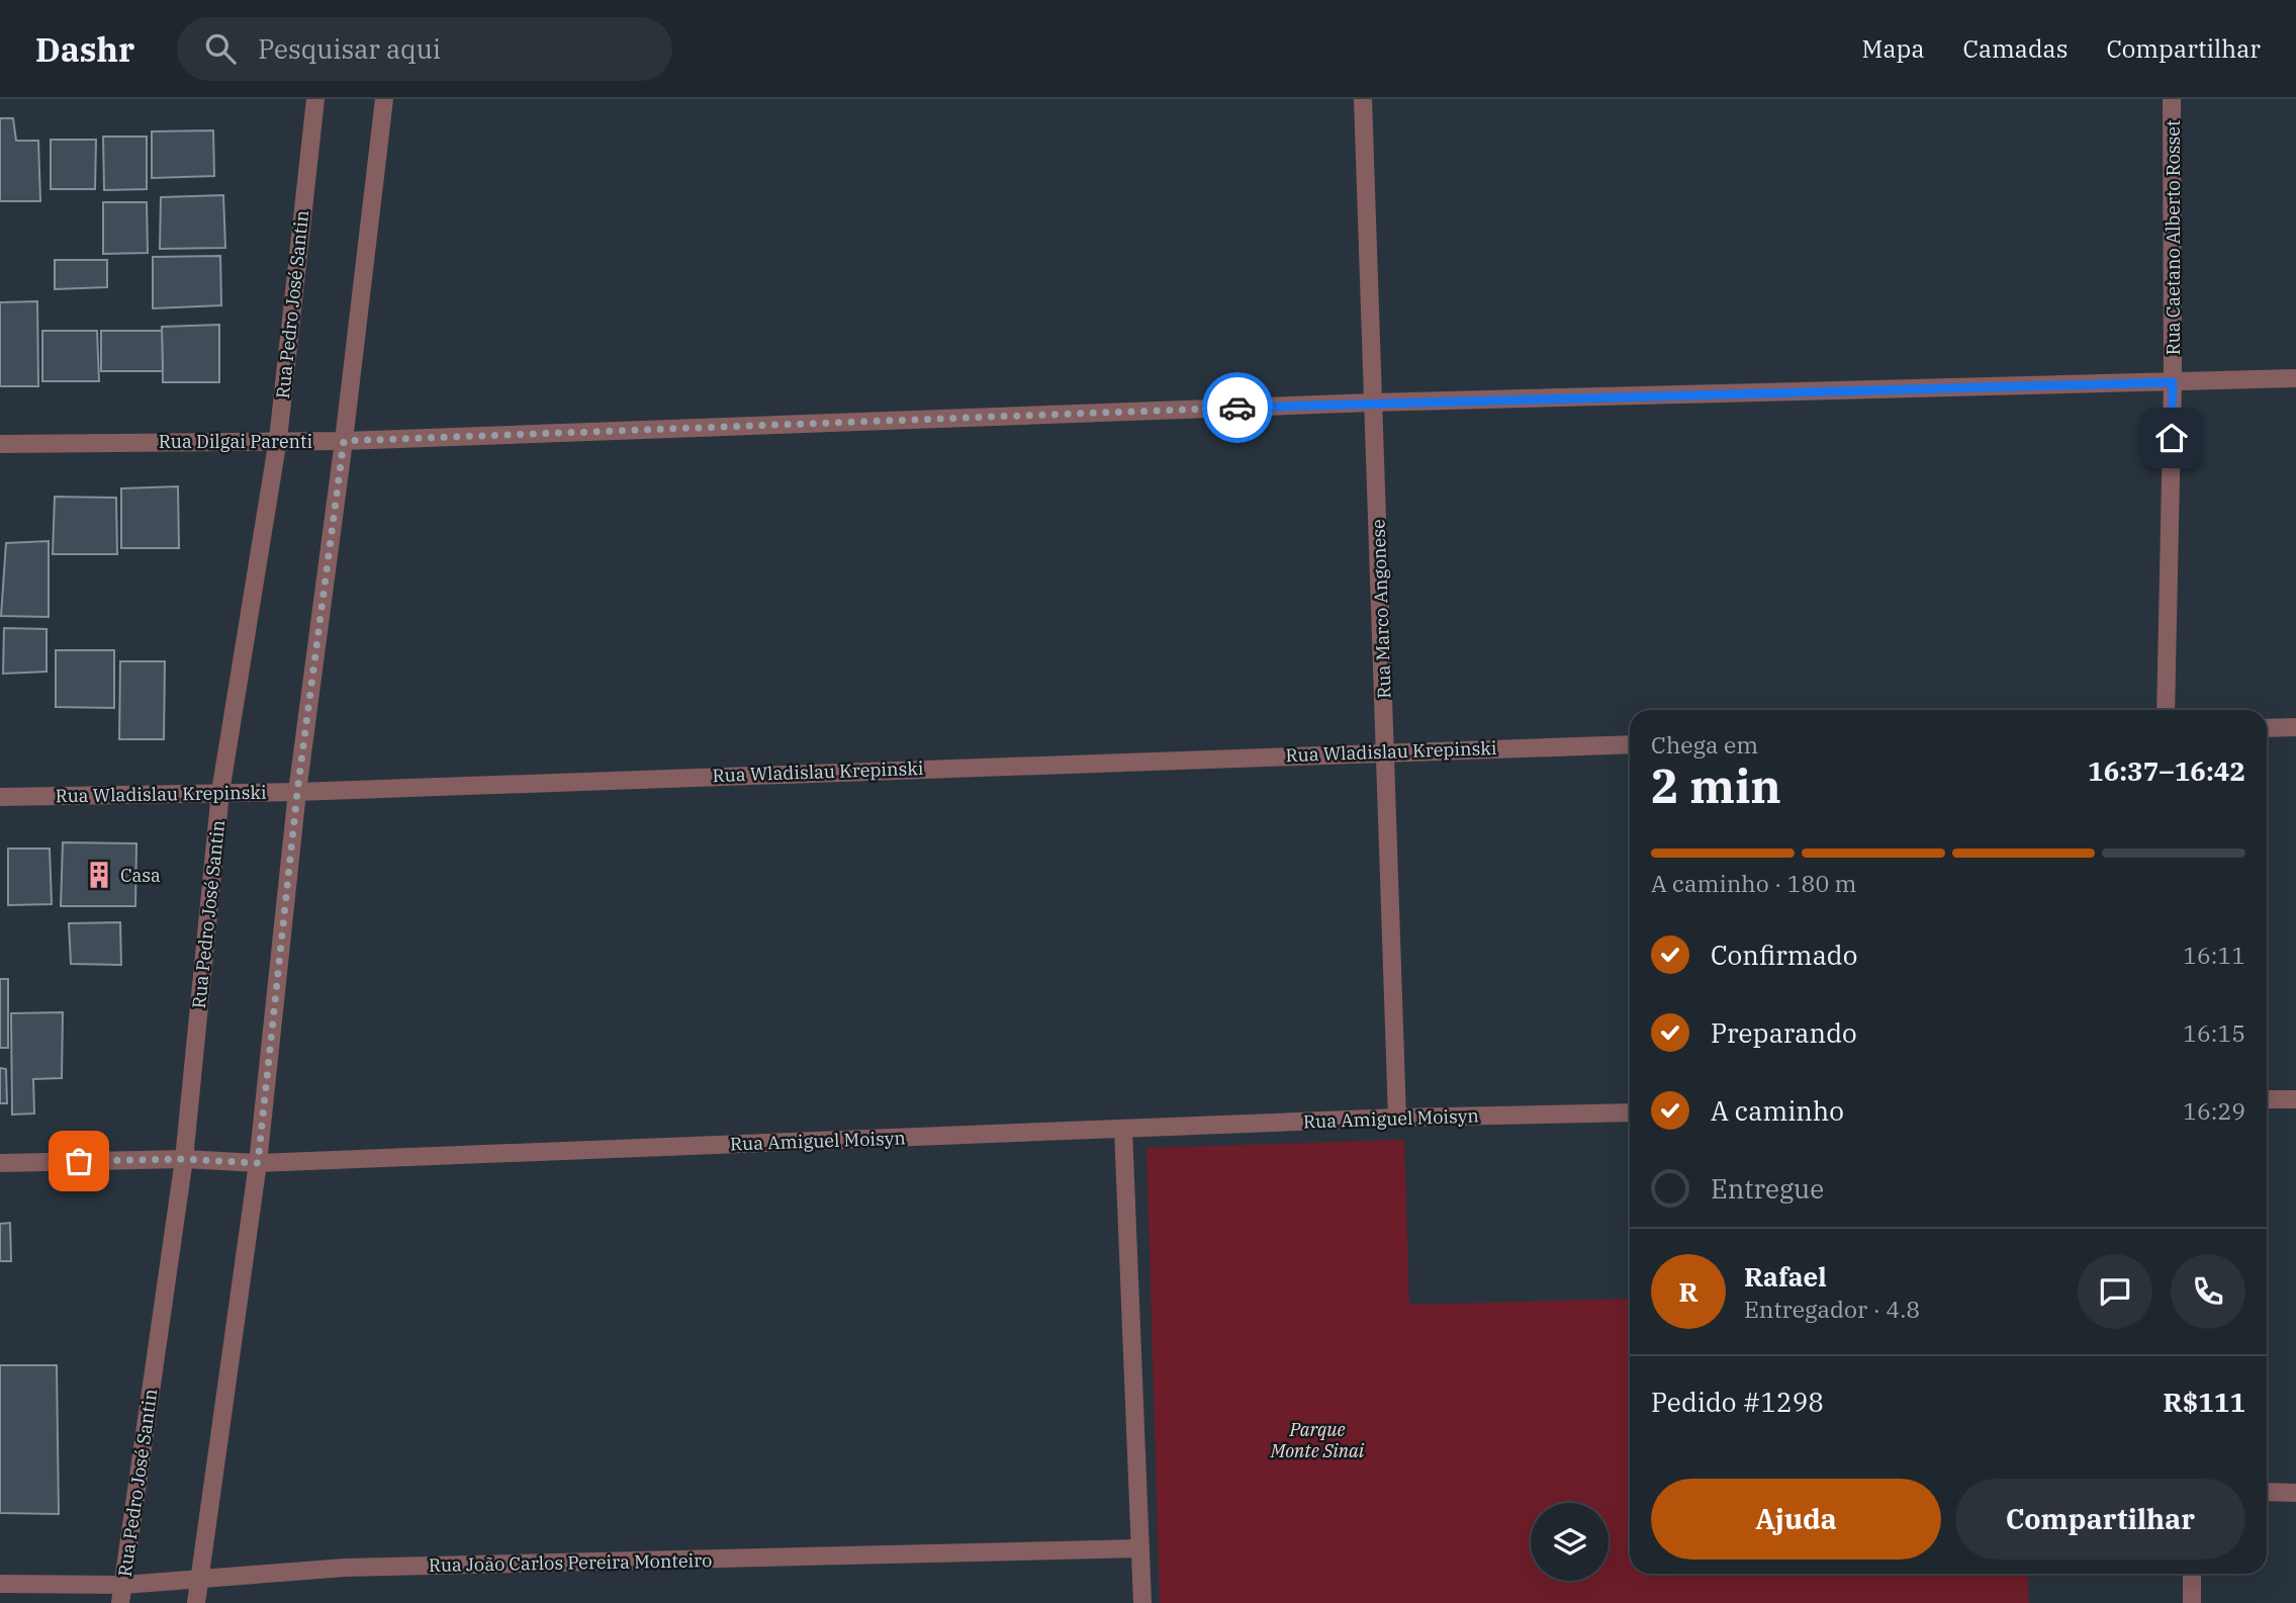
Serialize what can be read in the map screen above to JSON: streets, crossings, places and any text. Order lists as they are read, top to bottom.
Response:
{
  "streets": {
    "street": [
      "Rua Caetano Alberto Rosset",
      "Rua Pedro José Santin",
      "Rua Dilgai Parenti",
      "Rua Marco Angonese",
      "Rua Wladislau Krepinski",
      "Rua Amiguel Moisyn",
      "Rua João Carlos Pereira Monteiro"
    ]
  },
  "crossings": [
    ["Rua Caetano Alberto Rosset", "Rua Dilgai Parenti"],
    ["Rua Pedro José Santin", "Rua Dilgai Parenti"],
    ["Rua Pedro José Santin", "Rua Wladislau Krepinski"],
    ["Rua Pedro José Santin", "Rua Amiguel Moisyn"],
    ["Rua Pedro José Santin", "Rua João Carlos Pereira Monteiro"],
    ["Rua Dilgai Parenti", "Rua Marco Angonese"],
    ["Rua Marco Angonese", "Rua Wladislau Krepinski"],
    ["Rua Marco Angonese", "Rua Amiguel Moisyn"]
  ],
  "parks": ["Parque Monte Sinai"],
  "places": {
    "building": ["Casa"]
  },
  "page": {
    "header": "Dashr",
    "search": "Pesquisar aqui",
    "nav": ["Mapa", "Camadas", "Compartilhar"],
    "heading": ["2 min", "Chega em", "16:37–16:42"],
    "panel": [
      "Rafael",
      "Entregador · 4.8",
      "Pedido #1298",
      "R$111"
    ],
    "bar": "A caminho · 180 m",
    "list": [
      ["Confirmado", "16:11"],
      ["Preparando", "16:15"],
      ["A caminho", "16:29"],
      "Entregue"
    ],
    "round": "R",
    "buttons": ["Ajuda", "Compartilhar"]
  }
}
